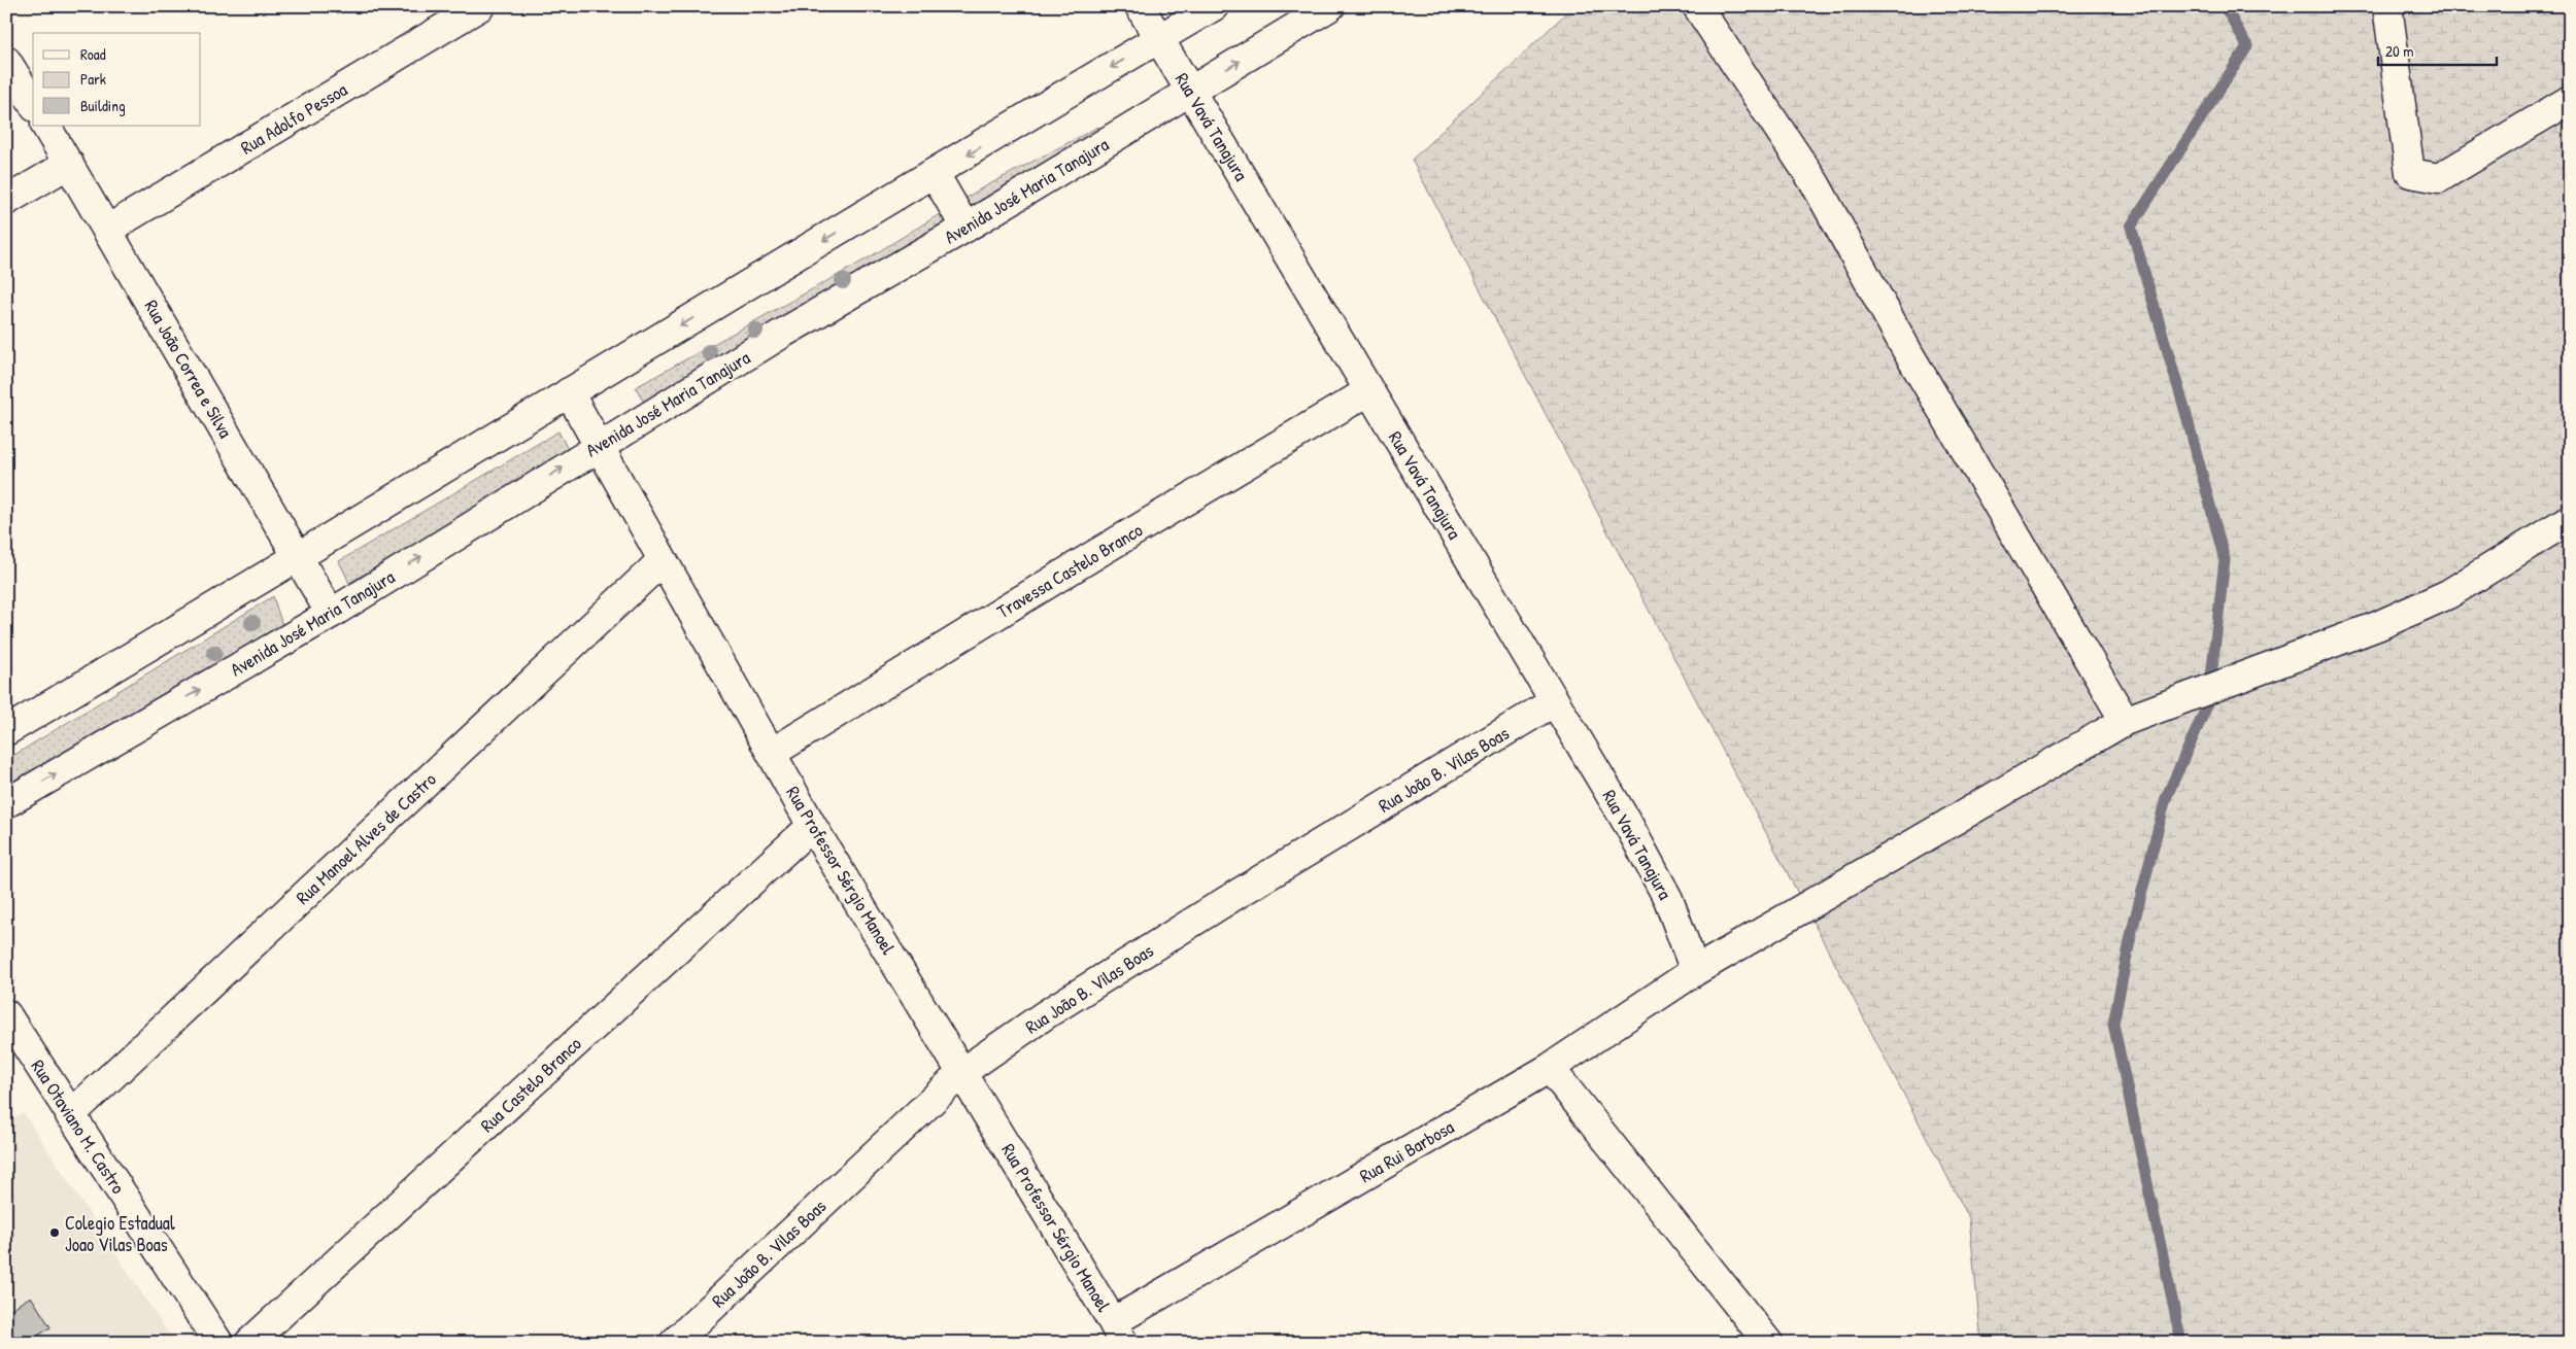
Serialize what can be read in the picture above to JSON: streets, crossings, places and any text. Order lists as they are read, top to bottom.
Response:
{
  "streets": {
    "street": [
      "Rua Adolfo Pessoa",
      "Rua Vavá Tanajura",
      "Avenida José Maria Tanajura",
      "Rua João Correa e Silva",
      "Travessa Castelo Branco",
      "Rua João B. Vilas Boas",
      "Rua Manoel Alves de Castro",
      "Rua Professor Sérgio Manoel",
      "Rua Castelo Branco",
      "Rua Otaviano M. Castro",
      "Rua Rui Barbosa"
    ]
  },
  "crossings": [
    ["Rua Adolfo Pessoa", "Rua João Correa e Silva"],
    ["Rua Vavá Tanajura", "Avenida José Maria Tanajura"],
    ["Rua Vavá Tanajura", "Travessa Castelo Branco"],
    ["Rua Vavá Tanajura", "Rua João B. Vilas Boas"],
    ["Rua Vavá Tanajura", "Rua Rui Barbosa"],
    ["Avenida José Maria Tanajura", "Rua João Correa e Silva"],
    ["Avenida José Maria Tanajura", "Rua Professor Sérgio Manoel"],
    ["Travessa Castelo Branco", "Rua Professor Sérgio Manoel"],
    ["Rua João B. Vilas Boas", "Rua Professor Sérgio Manoel"],
    ["Rua Manoel Alves de Castro", "Rua Professor Sérgio Manoel"],
    ["Rua Manoel Alves de Castro", "Rua Otaviano M. Castro"],
    ["Rua Professor Sérgio Manoel", "Rua Castelo Branco"],
    ["Rua Professor Sérgio Manoel", "Rua Rui Barbosa"]
  ],
  "places": ["Colegio Estadual Joao Vilas Boas"],
  "legend": ["Road", "Park", "Building"],
  "scale_bar": "20 m"
}
